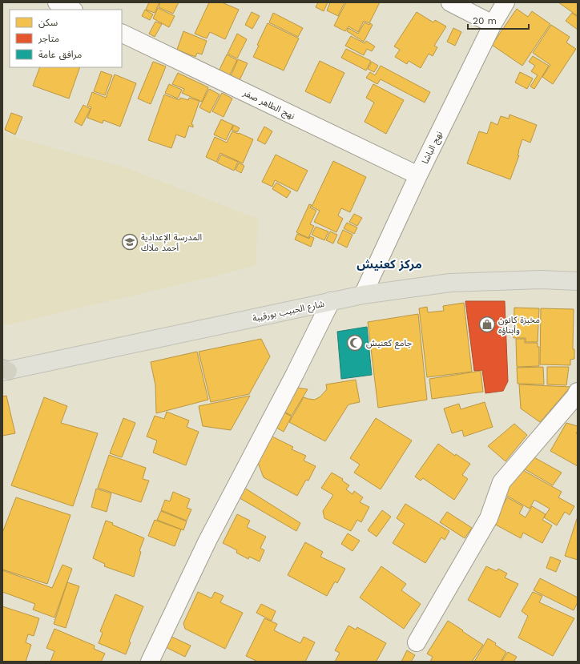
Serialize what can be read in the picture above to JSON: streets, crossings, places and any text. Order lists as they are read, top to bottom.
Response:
{
  "streets": {
    "main road": ["شارع الحبيب بورقيبة"],
    "street": ["نهج الطاهر صفر", "نهج الباشا"]
  },
  "crossings": [
    ["نهج الطاهر صفر", "نهج الباشا"],
    ["نهج الباشا", "شارع الحبيب بورقيبة"]
  ],
  "districts": ["مركز كعنيش"],
  "places": {
    "school or university": ["المدرسة الإعدادية أحمد ملاك"],
    "shop": ["مخبزة كانون وأبناؤه"],
    "mosque": ["جامع كعنيش"]
  },
  "legend": ["سكن", "متاجر", "مرافق عامة"],
  "scale_bar": "20 m"
}
